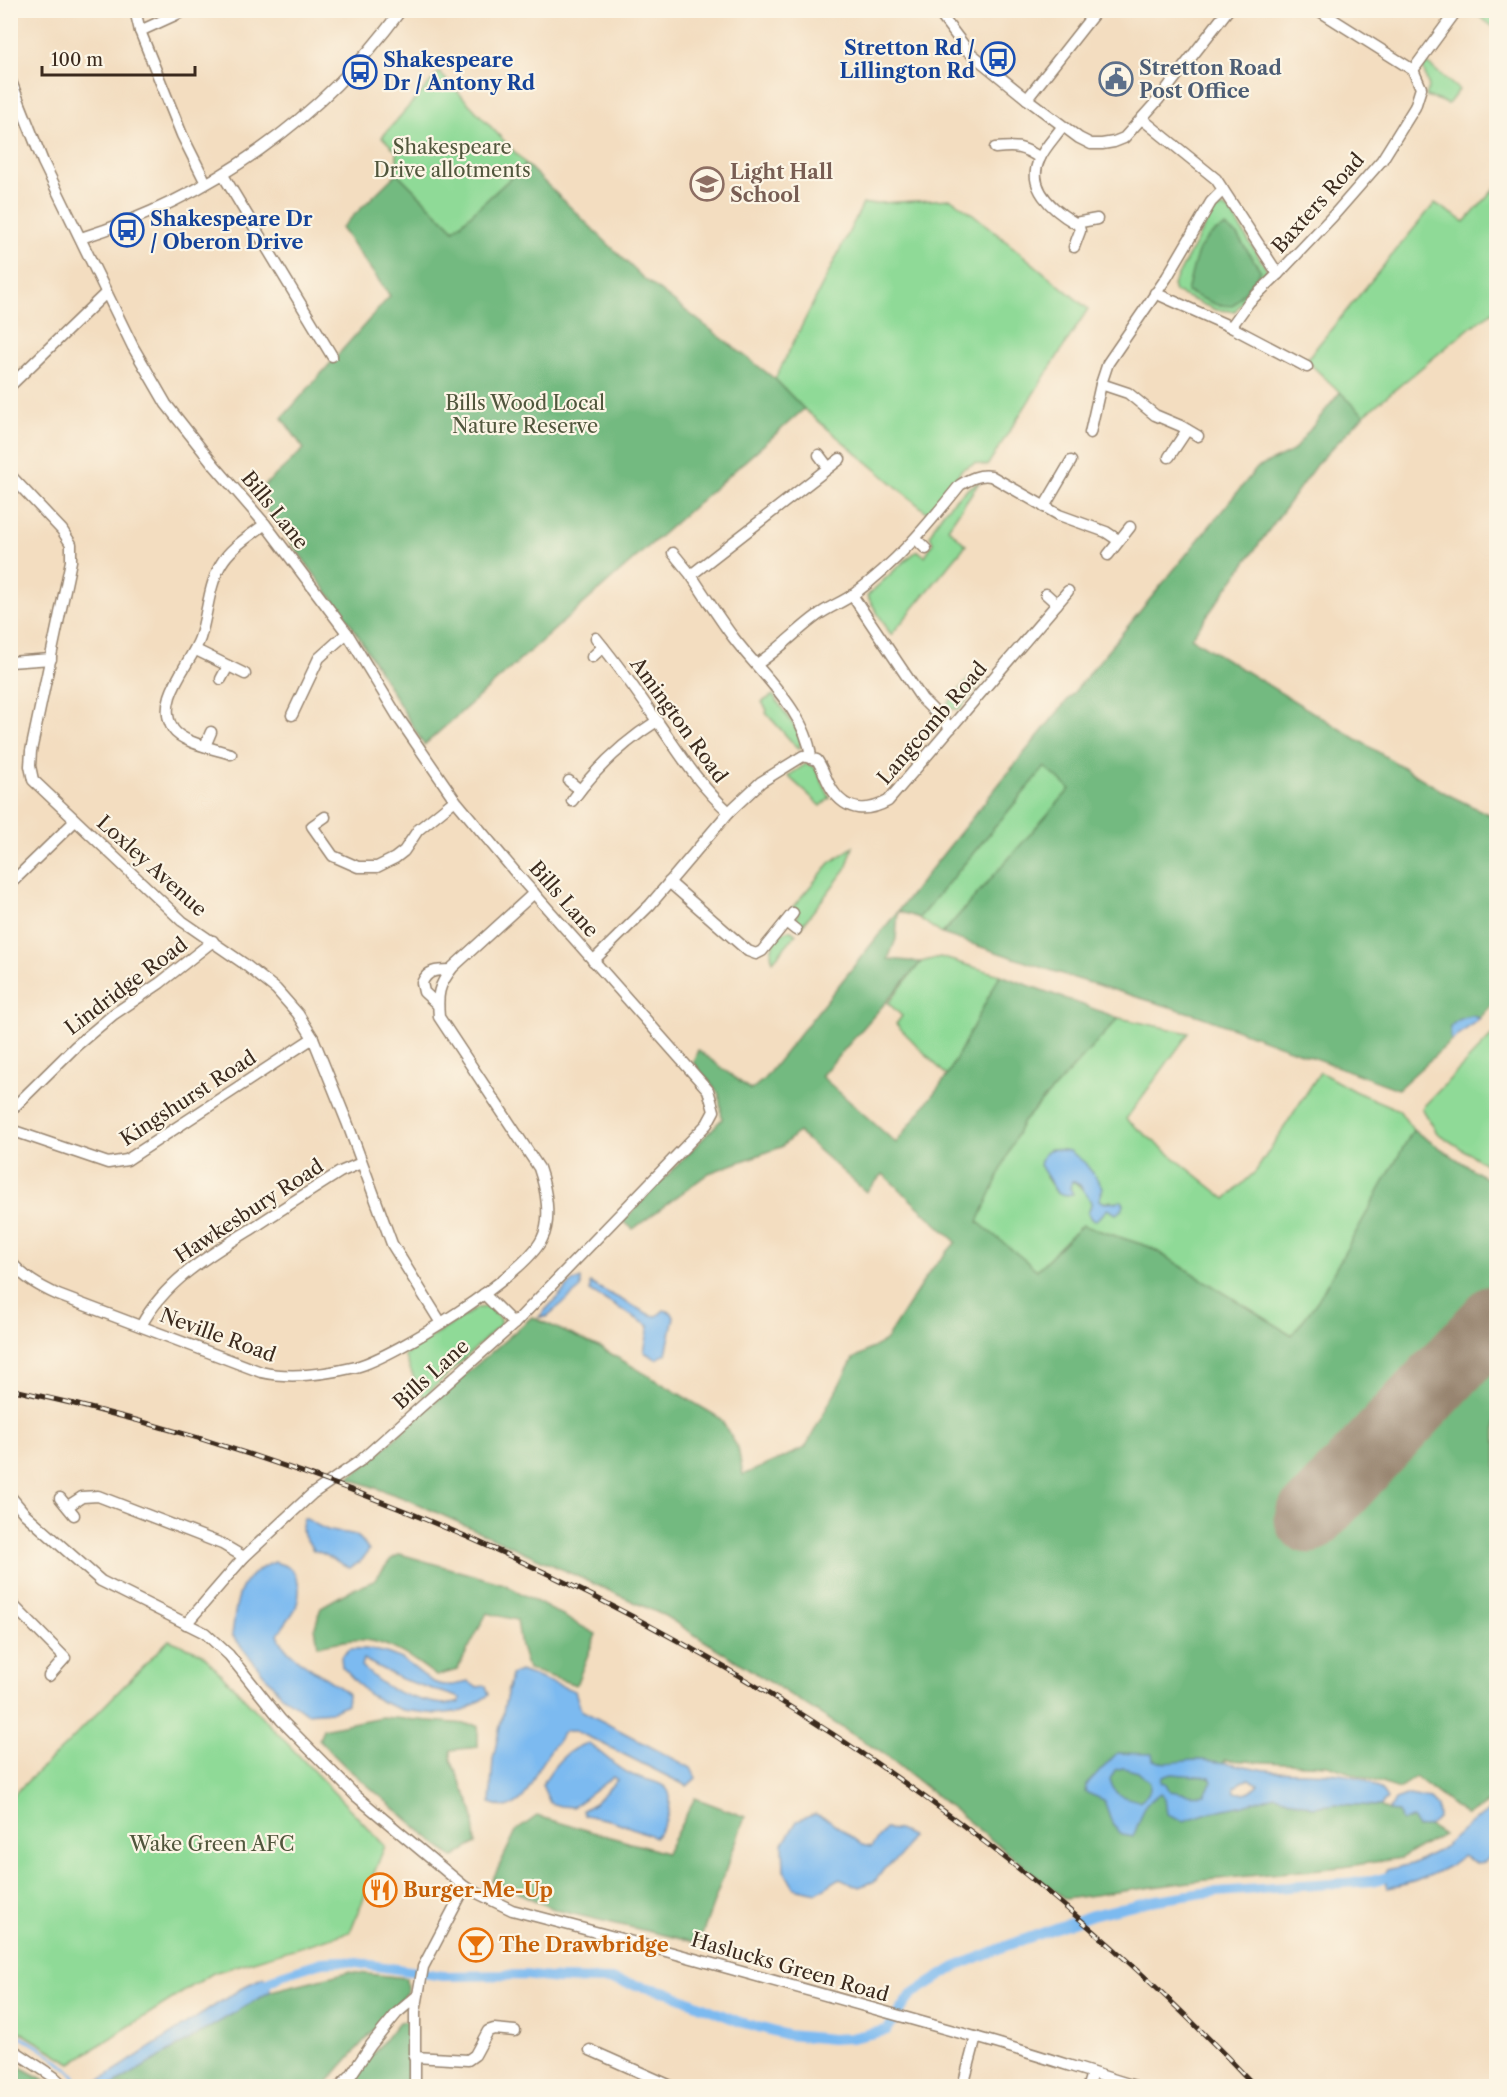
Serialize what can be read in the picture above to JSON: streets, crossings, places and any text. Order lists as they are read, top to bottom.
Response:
{
  "streets": {
    "street": [
      "Baxters Road",
      "Bills Lane",
      "Amington Road",
      "Langcomb Road",
      "Loxley Avenue",
      "Lindridge Road",
      "Kingshurst Road",
      "Hawkesbury Road",
      "Neville Road",
      "Haslucks Green Road"
    ]
  },
  "crossings": [
    ["Bills Lane", "Neville Road"],
    ["Bills Lane", "Haslucks Green Road"],
    ["Loxley Avenue", "Lindridge Road"],
    ["Loxley Avenue", "Kingshurst Road"],
    ["Loxley Avenue", "Hawkesbury Road"],
    ["Loxley Avenue", "Neville Road"],
    ["Hawkesbury Road", "Neville Road"]
  ],
  "parks": ["Shakespeare Drive allotments", "Bills Wood Local Nature Reserve", "Wake Green AFC"],
  "places": {
    "bus stop": ["Stretton Rd / Lillington Rd", "Shakespeare Dr / Antony Rd", "Shakespeare Dr / Oberon Drive"],
    "public building": ["Stretton Road Post Office"],
    "school or university": ["Light Hall School"],
    "restaurant": ["Burger-Me-Up"],
    "bar": ["The Drawbridge"]
  },
  "scale_bar": "100 m"
}
